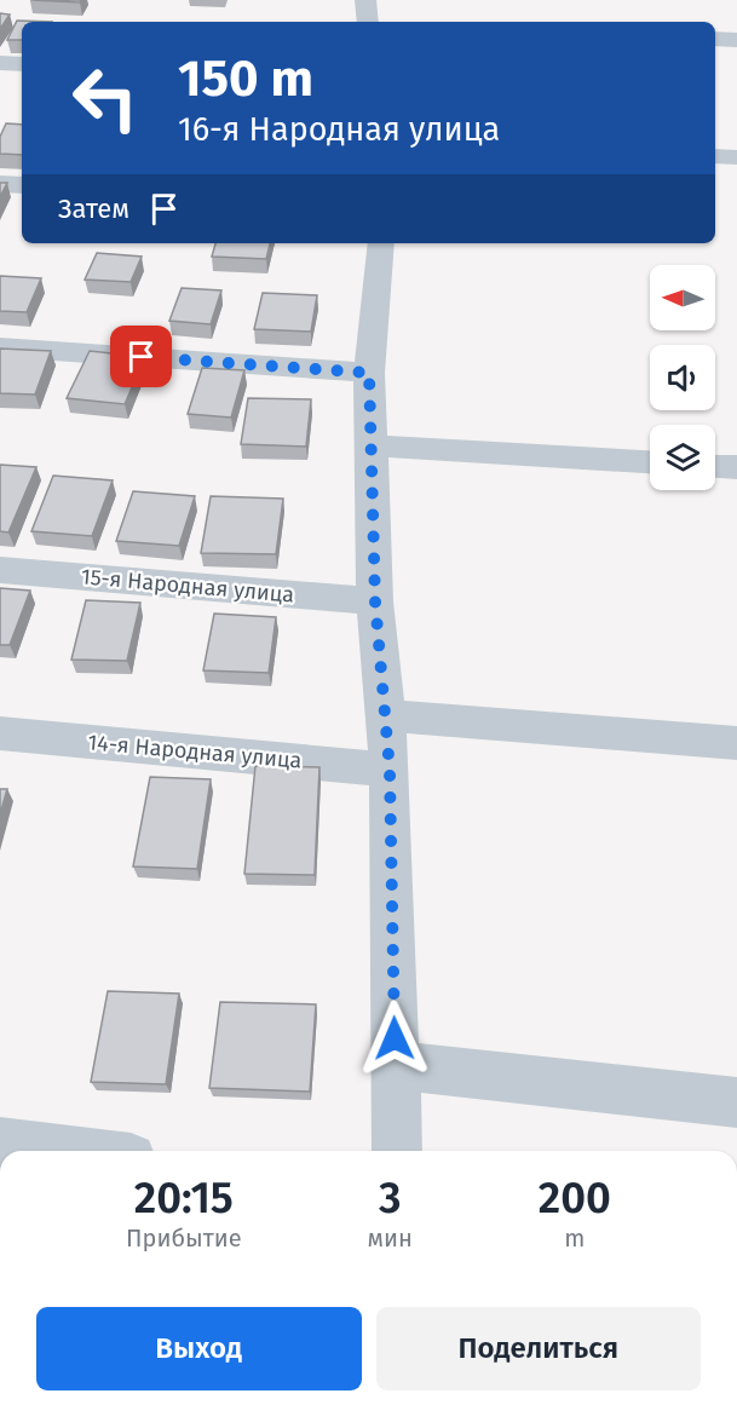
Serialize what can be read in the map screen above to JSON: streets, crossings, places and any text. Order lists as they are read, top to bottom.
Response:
{
  "streets": {
    "street": ["15-я Народная улица", "14-я Народная улица"]
  },
  "north": "left",
  "page": {
    "turn": ["150 m", "16-я Народная улица"],
    "then": "Затем",
    "eta": [
      "20:15",
      "Прибытие",
      "3",
      "мин",
      "200",
      "m"
    ],
    "buttons": ["Выход", "Поделиться"]
  }
}
